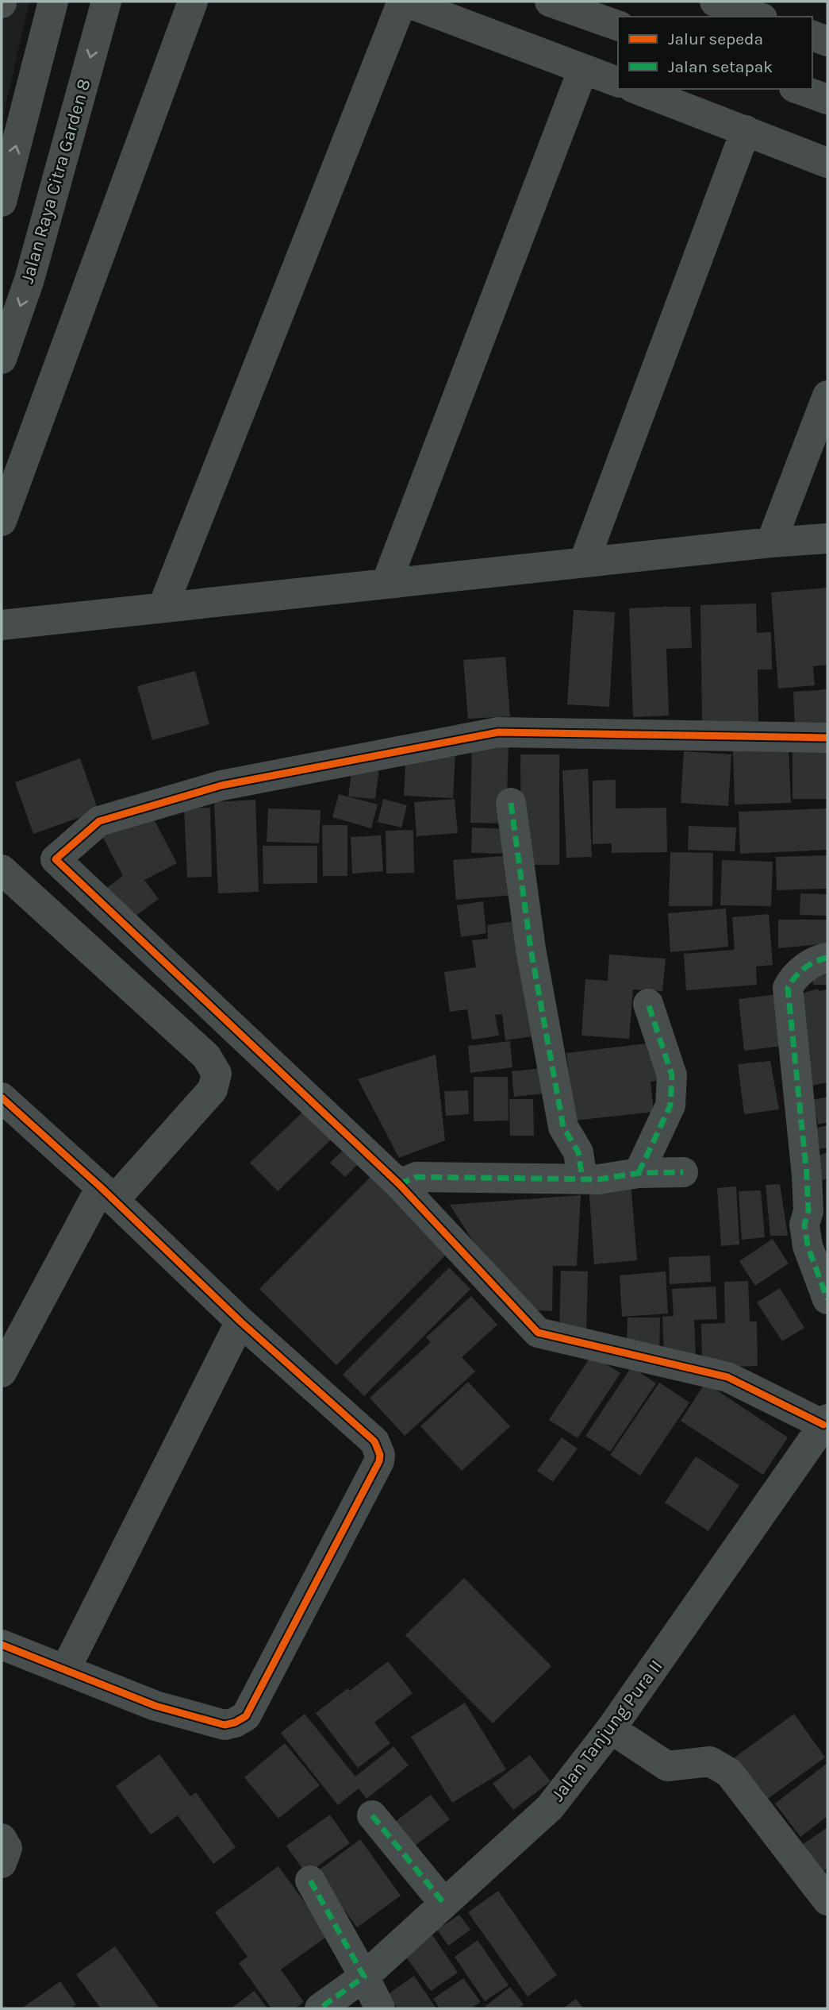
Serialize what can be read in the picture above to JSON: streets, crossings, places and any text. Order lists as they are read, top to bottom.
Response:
{
  "streets": {
    "street": ["Jalan Raya Citra Garden 8", "Jalan Tanjung Pura II"]
  },
  "legend": ["Jalur sepeda", "Jalan setapak"]
}
